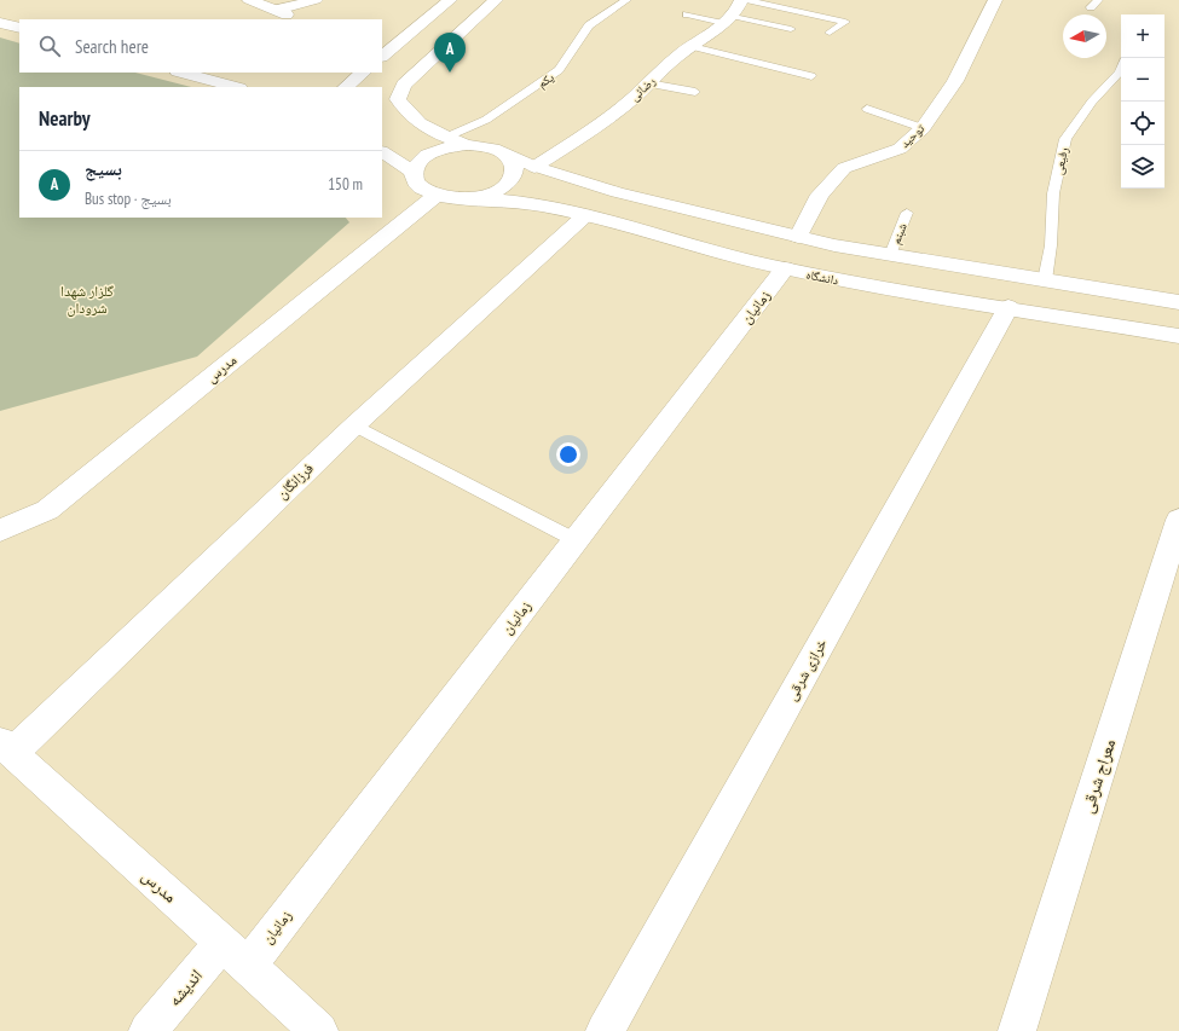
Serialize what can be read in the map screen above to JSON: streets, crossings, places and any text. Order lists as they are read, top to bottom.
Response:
{
  "streets": {
    "street": [
      "رضائی",
      "توحید",
      "دانشگاه",
      "زمانیان",
      "مدرس",
      "فرزانگان",
      "خرازی شرقی",
      "معراج شرقی",
      "اندیشه"
    ],
    "lane": ["یکم", "رفیعی", "شبنم"]
  },
  "crossings": [
    ["دانشگاه", "زمانیان"],
    ["دانشگاه", "مدرس"],
    ["دانشگاه", "فرزانگان"],
    ["دانشگاه", "خرازی شرقی"],
    ["زمانیان", "مدرس"],
    ["زمانیان", "اندیشه"],
    ["مدرس", "فرزانگان"],
    ["مدرس", "اندیشه"]
  ],
  "parks": ["گلزار شهدا شرودان"],
  "north": "left",
  "page": {
    "map_buttons": ["+", "−"],
    "search": "Search here",
    "pins": "A",
    "heading": "Nearby",
    "list": [
      {
        "mark": "A",
        "name": "بسیج",
        "note": "Bus stop · بسیج",
        "value": "150 m"
      }
    ]
  }
}
